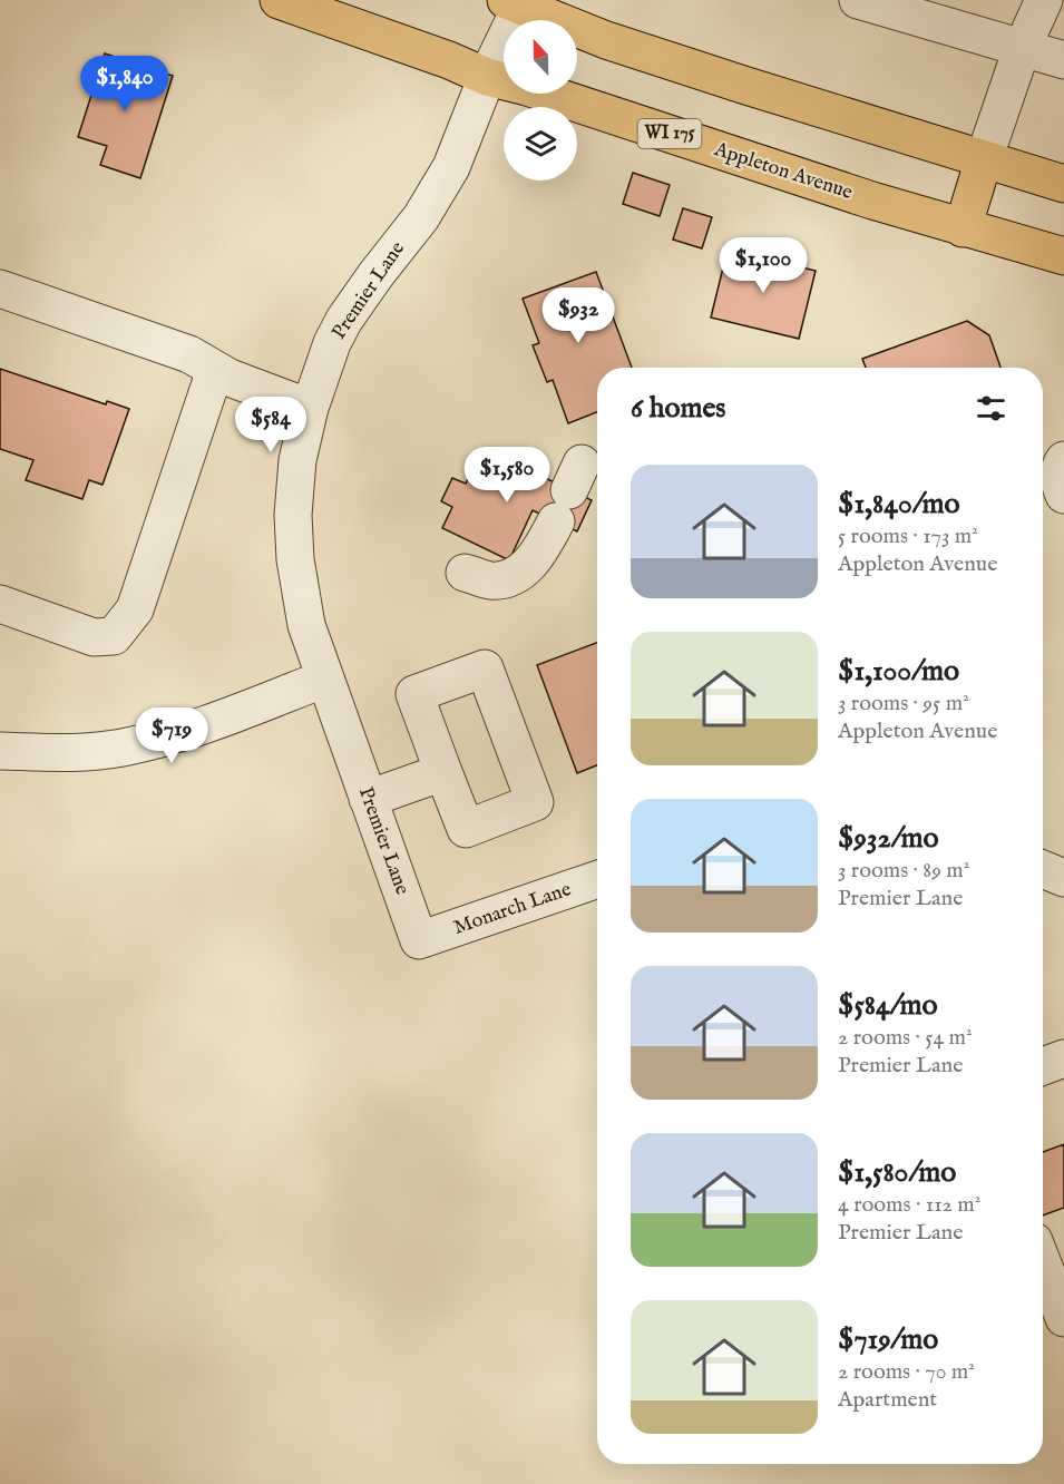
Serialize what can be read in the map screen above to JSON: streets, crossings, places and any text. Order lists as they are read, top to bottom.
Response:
{
  "streets": {
    "main road": ["WI 175", "Appleton Avenue"],
    "street": ["Premier Lane", "Monarch Lane"]
  },
  "crossings": [
    ["Appleton Avenue", "Premier Lane"],
    ["Premier Lane", "Monarch Lane"]
  ],
  "north": "top",
  "page": {
    "price": [
      "$1,840",
      "$1,100",
      "$932",
      "$584",
      "$1,580",
      "$719"
    ],
    "heading": "6 homes",
    "list": [
      {
        "name": "$1,840/mo",
        "note": "5 rooms · 173 m² · Appleton Avenue"
      },
      {
        "name": "$1,100/mo",
        "note": "3 rooms · 95 m² · Appleton Avenue"
      },
      {
        "name": "$932/mo",
        "note": "3 rooms · 89 m² · Premier Lane"
      },
      {
        "name": "$584/mo",
        "note": "2 rooms · 54 m² · Premier Lane"
      },
      {
        "name": "$1,580/mo",
        "note": "4 rooms · 112 m² · Premier Lane"
      },
      {
        "name": "$719/mo",
        "note": "2 rooms · 70 m² · Apartment"
      }
    ]
  }
}
